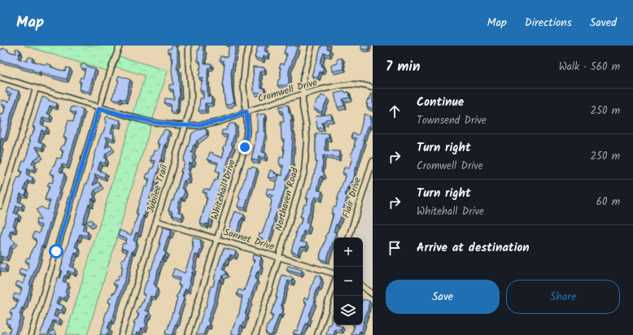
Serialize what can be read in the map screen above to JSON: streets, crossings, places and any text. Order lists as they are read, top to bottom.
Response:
{
  "streets": {
    "street": [
      "Cromwell Drive",
      "Jubilee Trail",
      "Whitehall Drive",
      "Flair Drive",
      "Northaven Road",
      "Sonnet Drive"
    ]
  },
  "crossings": [
    ["Cromwell Drive", "Jubilee Trail"],
    ["Cromwell Drive", "Whitehall Drive"],
    ["Cromwell Drive", "Northaven Road"],
    ["Jubilee Trail", "Sonnet Drive"],
    ["Whitehall Drive", "Sonnet Drive"],
    ["Northaven Road", "Sonnet Drive"]
  ],
  "page": {
    "header": "Map",
    "nav": ["Map", "Directions", "Saved"],
    "heading": ["7 min", "Walk · 560 m"],
    "list": [
      ["Continue", "Townsend Drive", "250 m"],
      ["Turn right", "Cromwell Drive", "250 m"],
      ["Turn right", "Whitehall Drive", "60 m"],
      "Arrive at destination"
    ],
    "map_buttons": ["+", "−"],
    "buttons": ["Save", "Share"]
  }
}
